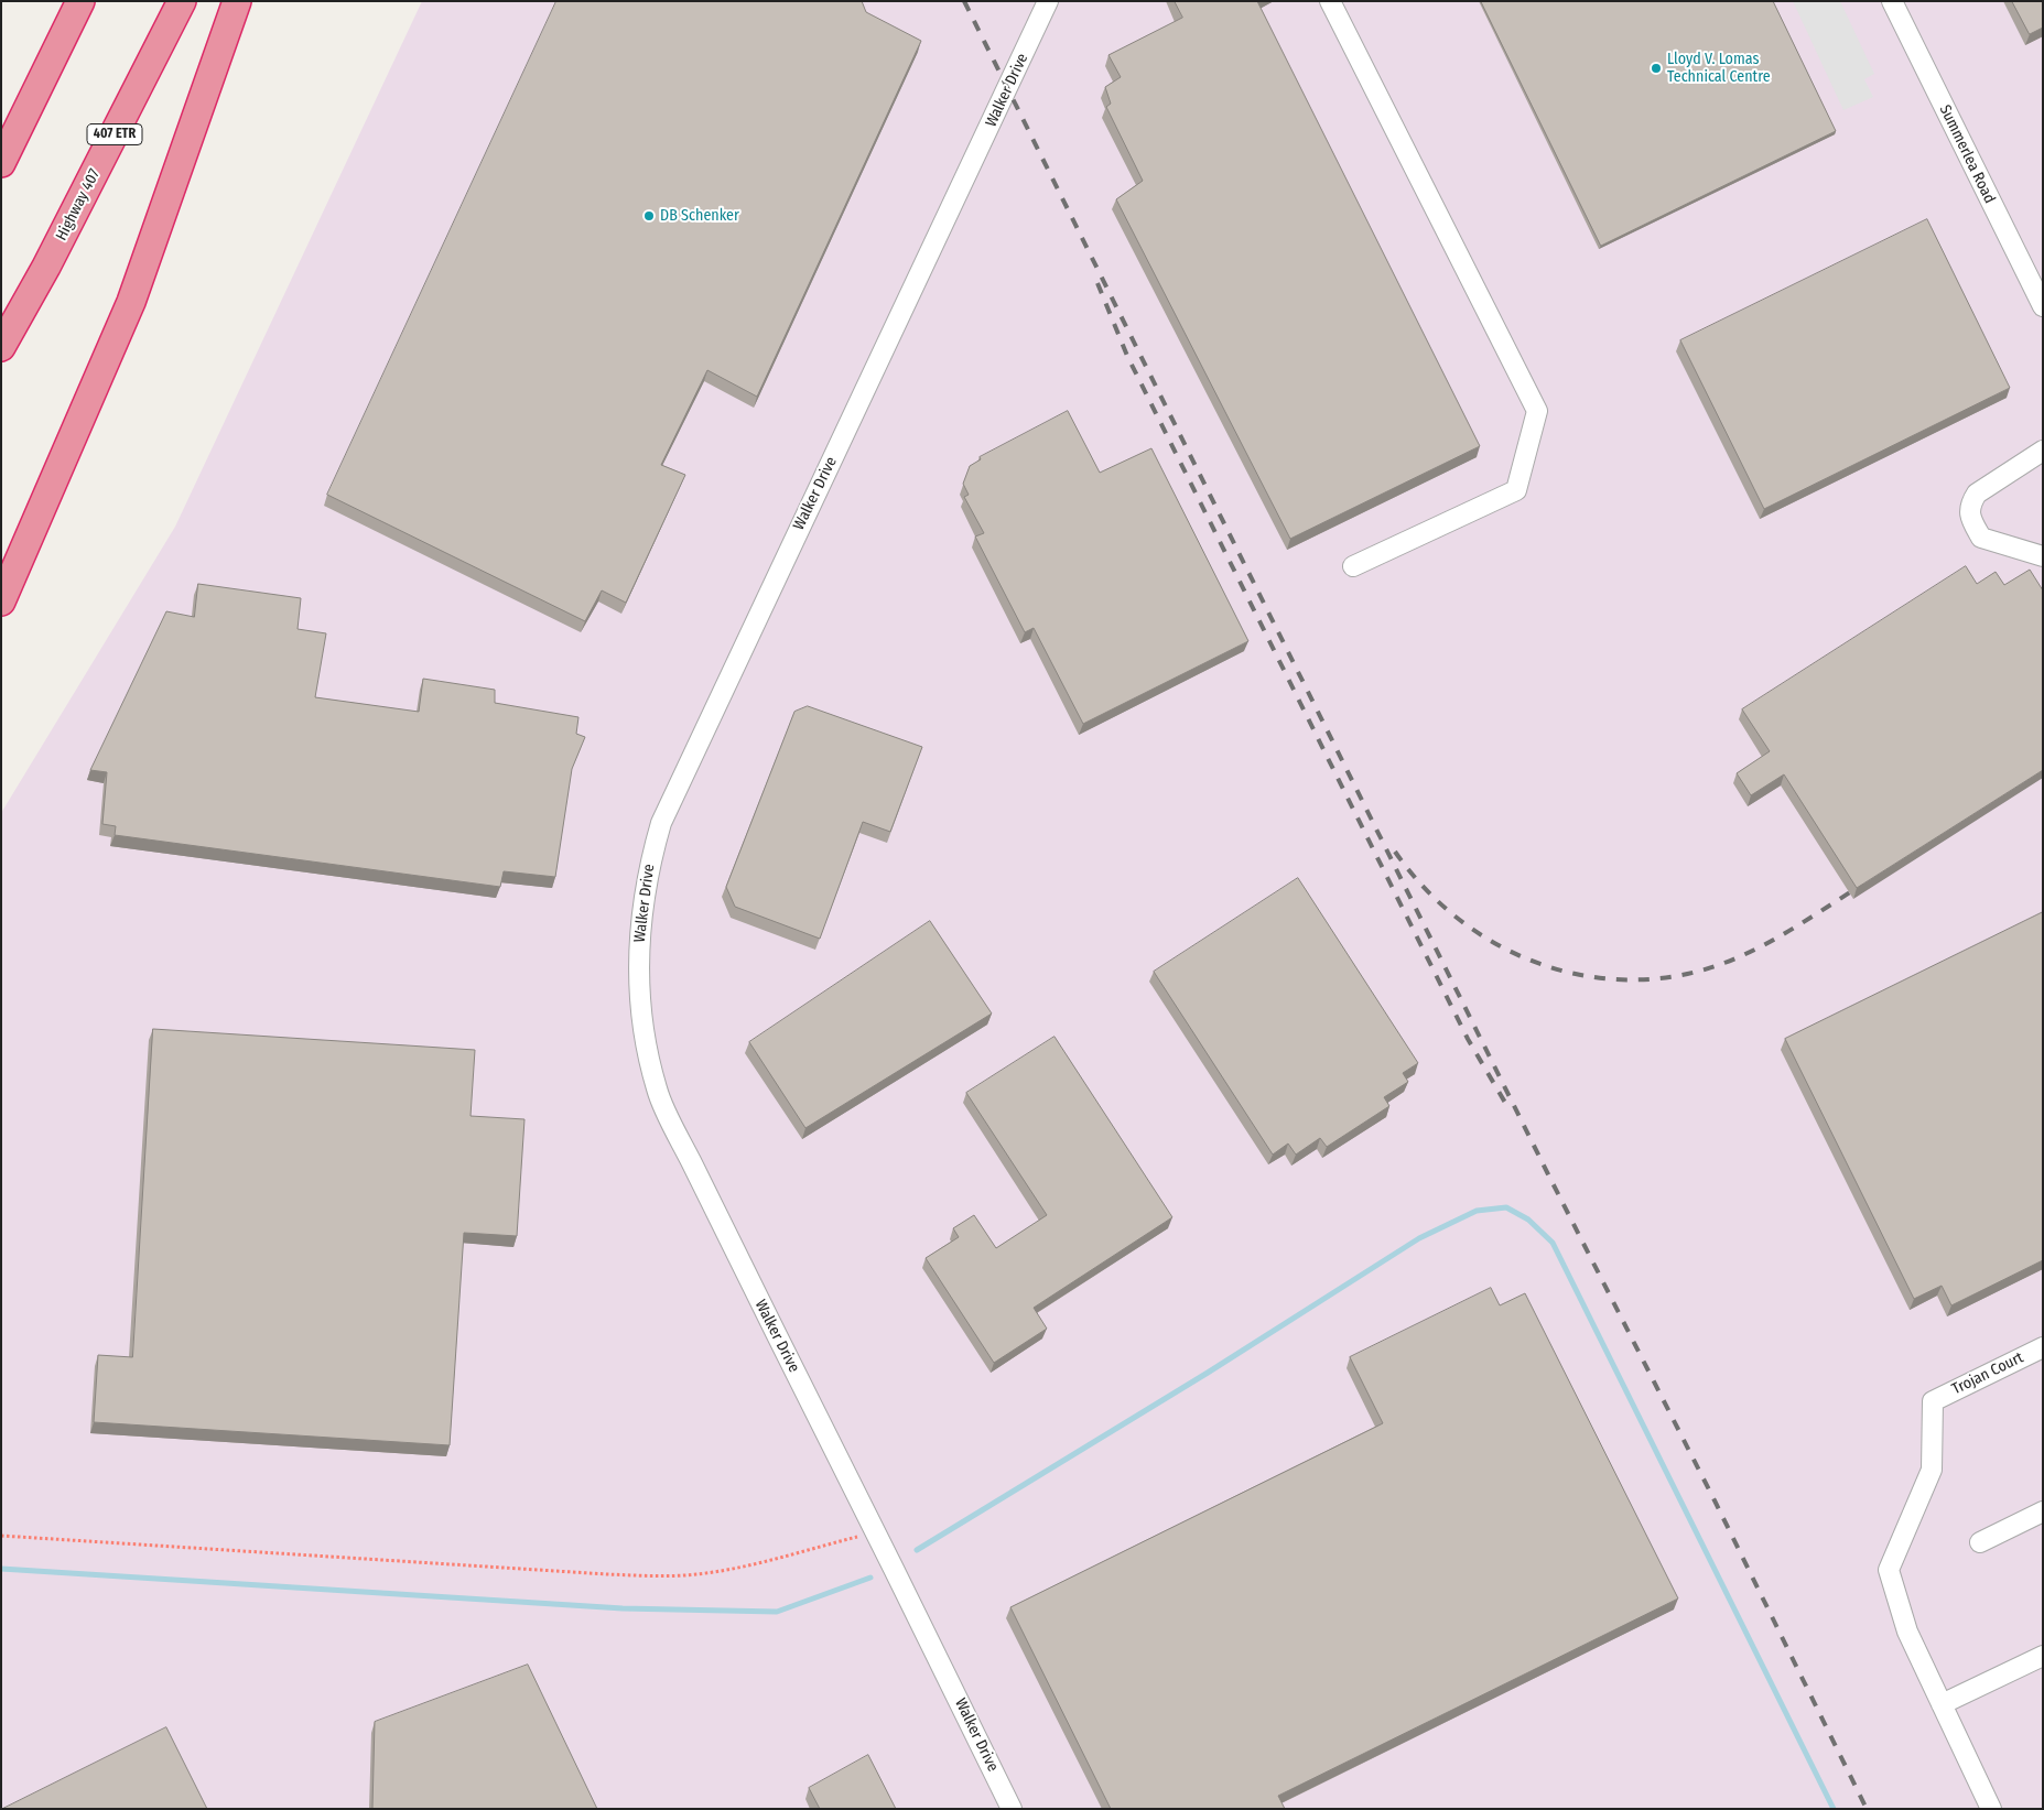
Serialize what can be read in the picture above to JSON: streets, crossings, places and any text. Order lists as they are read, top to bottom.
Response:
{
  "streets": {
    "highway": ["407 ETR", "Highway 407"],
    "street": ["Walker Drive", "Summerlea Road", "Trojan Court"]
  },
  "places": ["Lloyd V. Lomas Technical Centre", "DB Schenker"]
}
